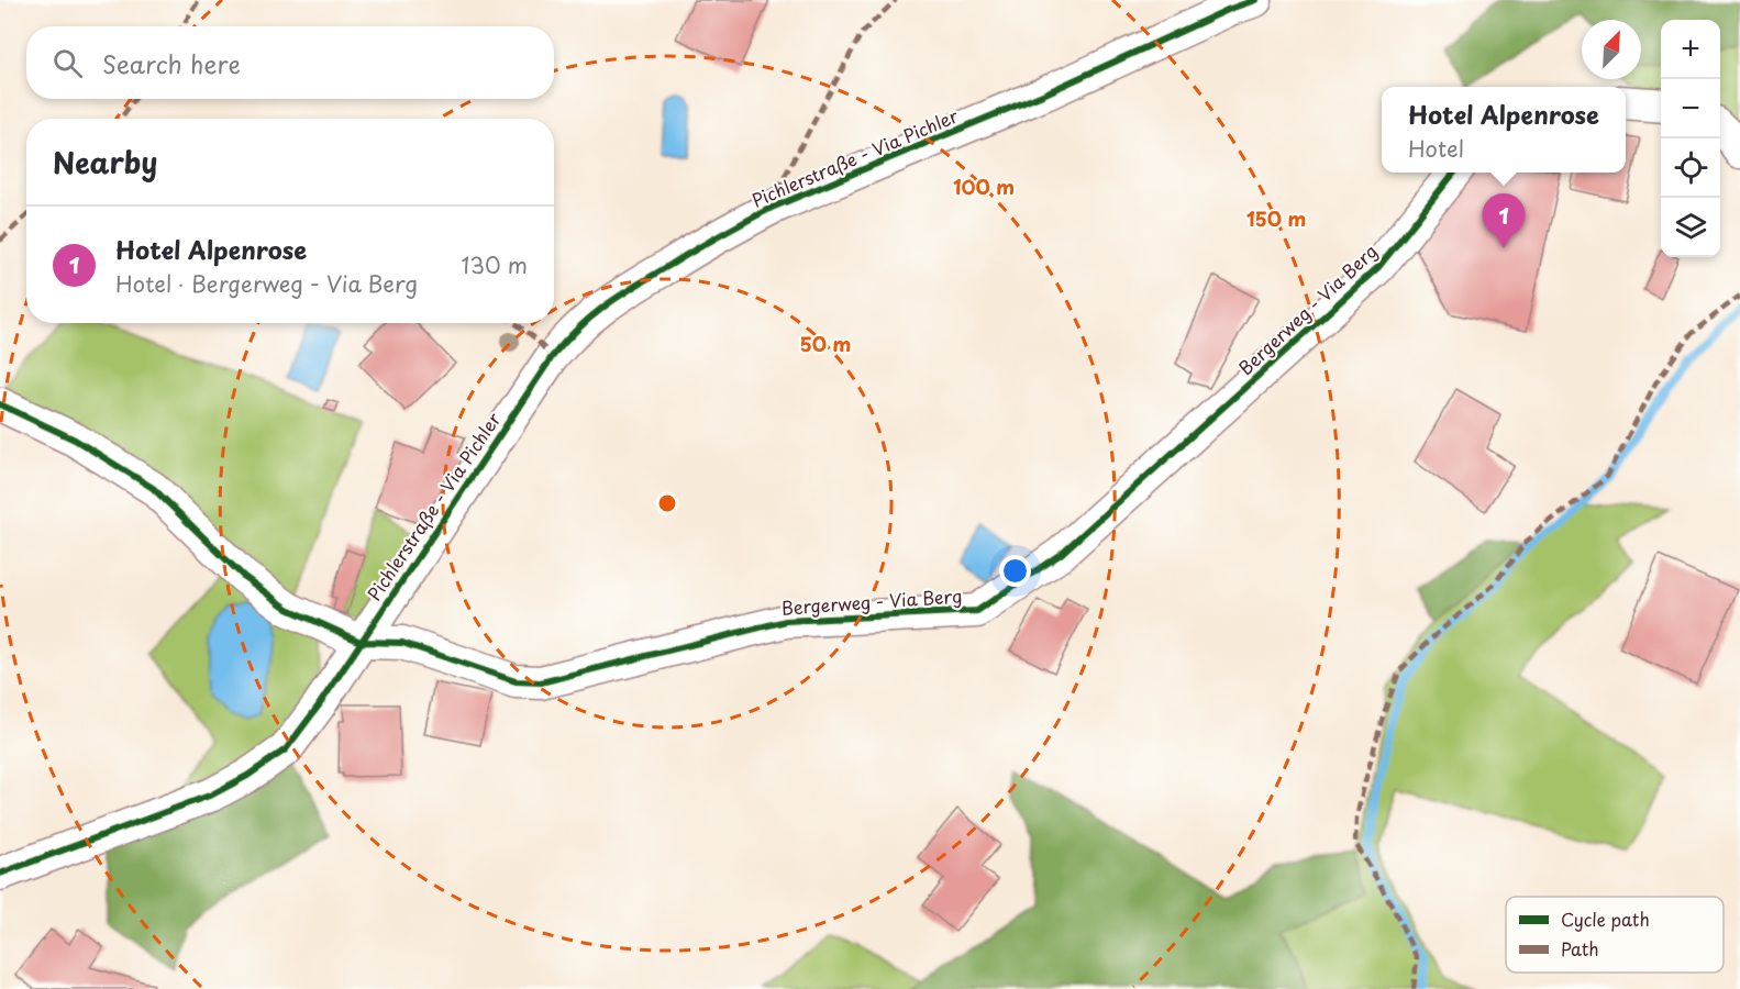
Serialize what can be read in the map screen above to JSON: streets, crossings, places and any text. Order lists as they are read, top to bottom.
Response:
{
  "streets": {
    "street": ["Pichlerstraße - Via Pichler", "Bergerweg - Via Berg"]
  },
  "crossings": [
    ["Pichlerstraße - Via Pichler", "Bergerweg - Via Berg"]
  ],
  "legend": ["Cycle path", "Path"],
  "north": "top right",
  "page": {
    "map_buttons": ["+", "−"],
    "search": "Search here",
    "popup": ["Hotel Alpenrose", "Hotel"],
    "heading": "Nearby",
    "pins": "1",
    "list": [
      {
        "mark": "1",
        "name": "Hotel Alpenrose",
        "note": "Hotel · Bergerweg - Via Berg",
        "value": "130 m"
      }
    ]
  },
  "rings": ["100 m", "150 m", "50 m"]
}
